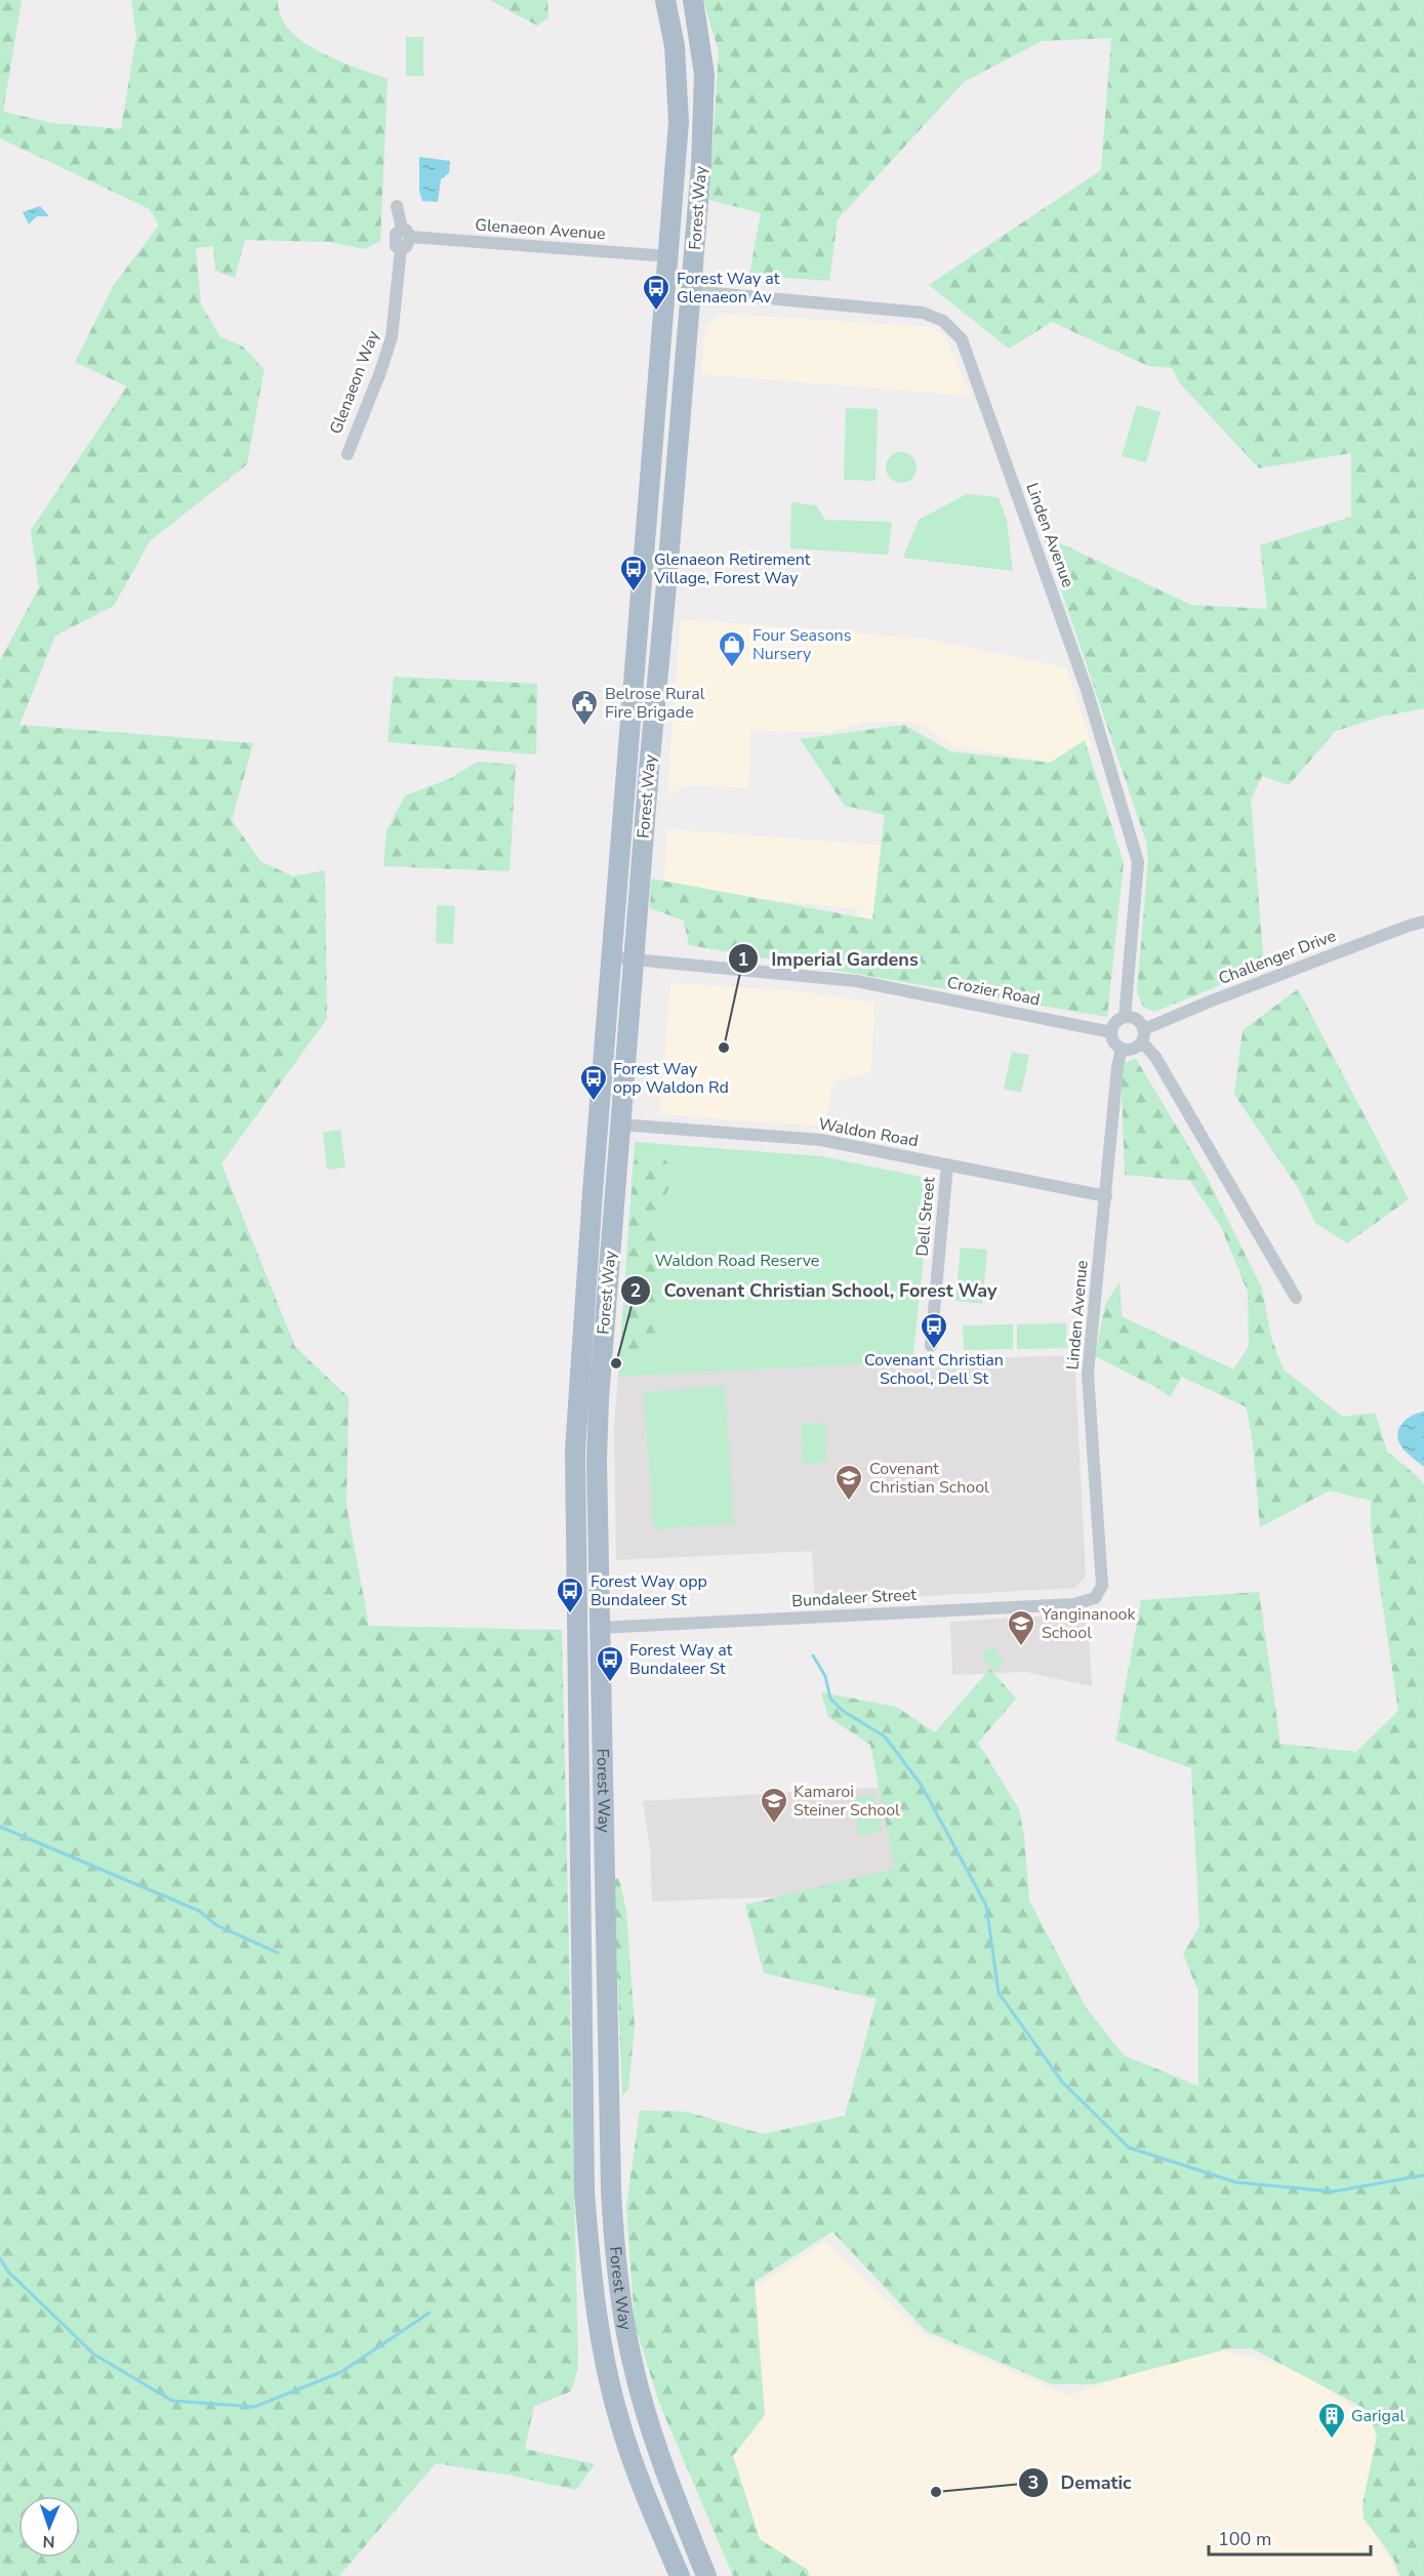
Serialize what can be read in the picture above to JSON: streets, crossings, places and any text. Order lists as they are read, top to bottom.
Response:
{
  "streets": {
    "main road": ["Forest Way"],
    "street": [
      "Glenaeon Avenue",
      "Glenaeon Way",
      "Linden Avenue",
      "Challenger Drive",
      "Crozier Road",
      "Waldon Road",
      "Dell Street",
      "Bundaleer Street"
    ]
  },
  "crossings": [
    ["Forest Way", "Glenaeon Avenue"],
    ["Forest Way", "Linden Avenue"],
    ["Forest Way", "Crozier Road"],
    ["Forest Way", "Waldon Road"],
    ["Forest Way", "Bundaleer Street"],
    ["Glenaeon Avenue", "Glenaeon Way"],
    ["Linden Avenue", "Challenger Drive"],
    ["Linden Avenue", "Crozier Road"],
    ["Linden Avenue", "Waldon Road"],
    ["Linden Avenue", "Bundaleer Street"],
    ["Challenger Drive", "Crozier Road"],
    ["Waldon Road", "Dell Street"]
  ],
  "parks": ["Waldon Road Reserve"],
  "places": {
    "bus stop": [
      "Forest Way at Glenaeon Av",
      "Glenaeon Retirement Village, Forest Way",
      "Forest Way opp Waldon Rd",
      "Covenant Christian School, Dell St",
      "Forest Way opp Bundaleer St",
      "Forest Way at Bundaleer St"
    ],
    "shop": ["Four Seasons Nursery"],
    "public building": ["Belrose Rural Fire Brigade"],
    "other": ["Imperial Gardens", "Covenant Christian School, Forest Way", "Dematic"],
    "school or university": ["Covenant Christian School", "Yanginanook School", "Kamaroi Steiner School"],
    "building": ["Garigal"]
  },
  "scale_bar": "100 m",
  "north": "bottom"
}
